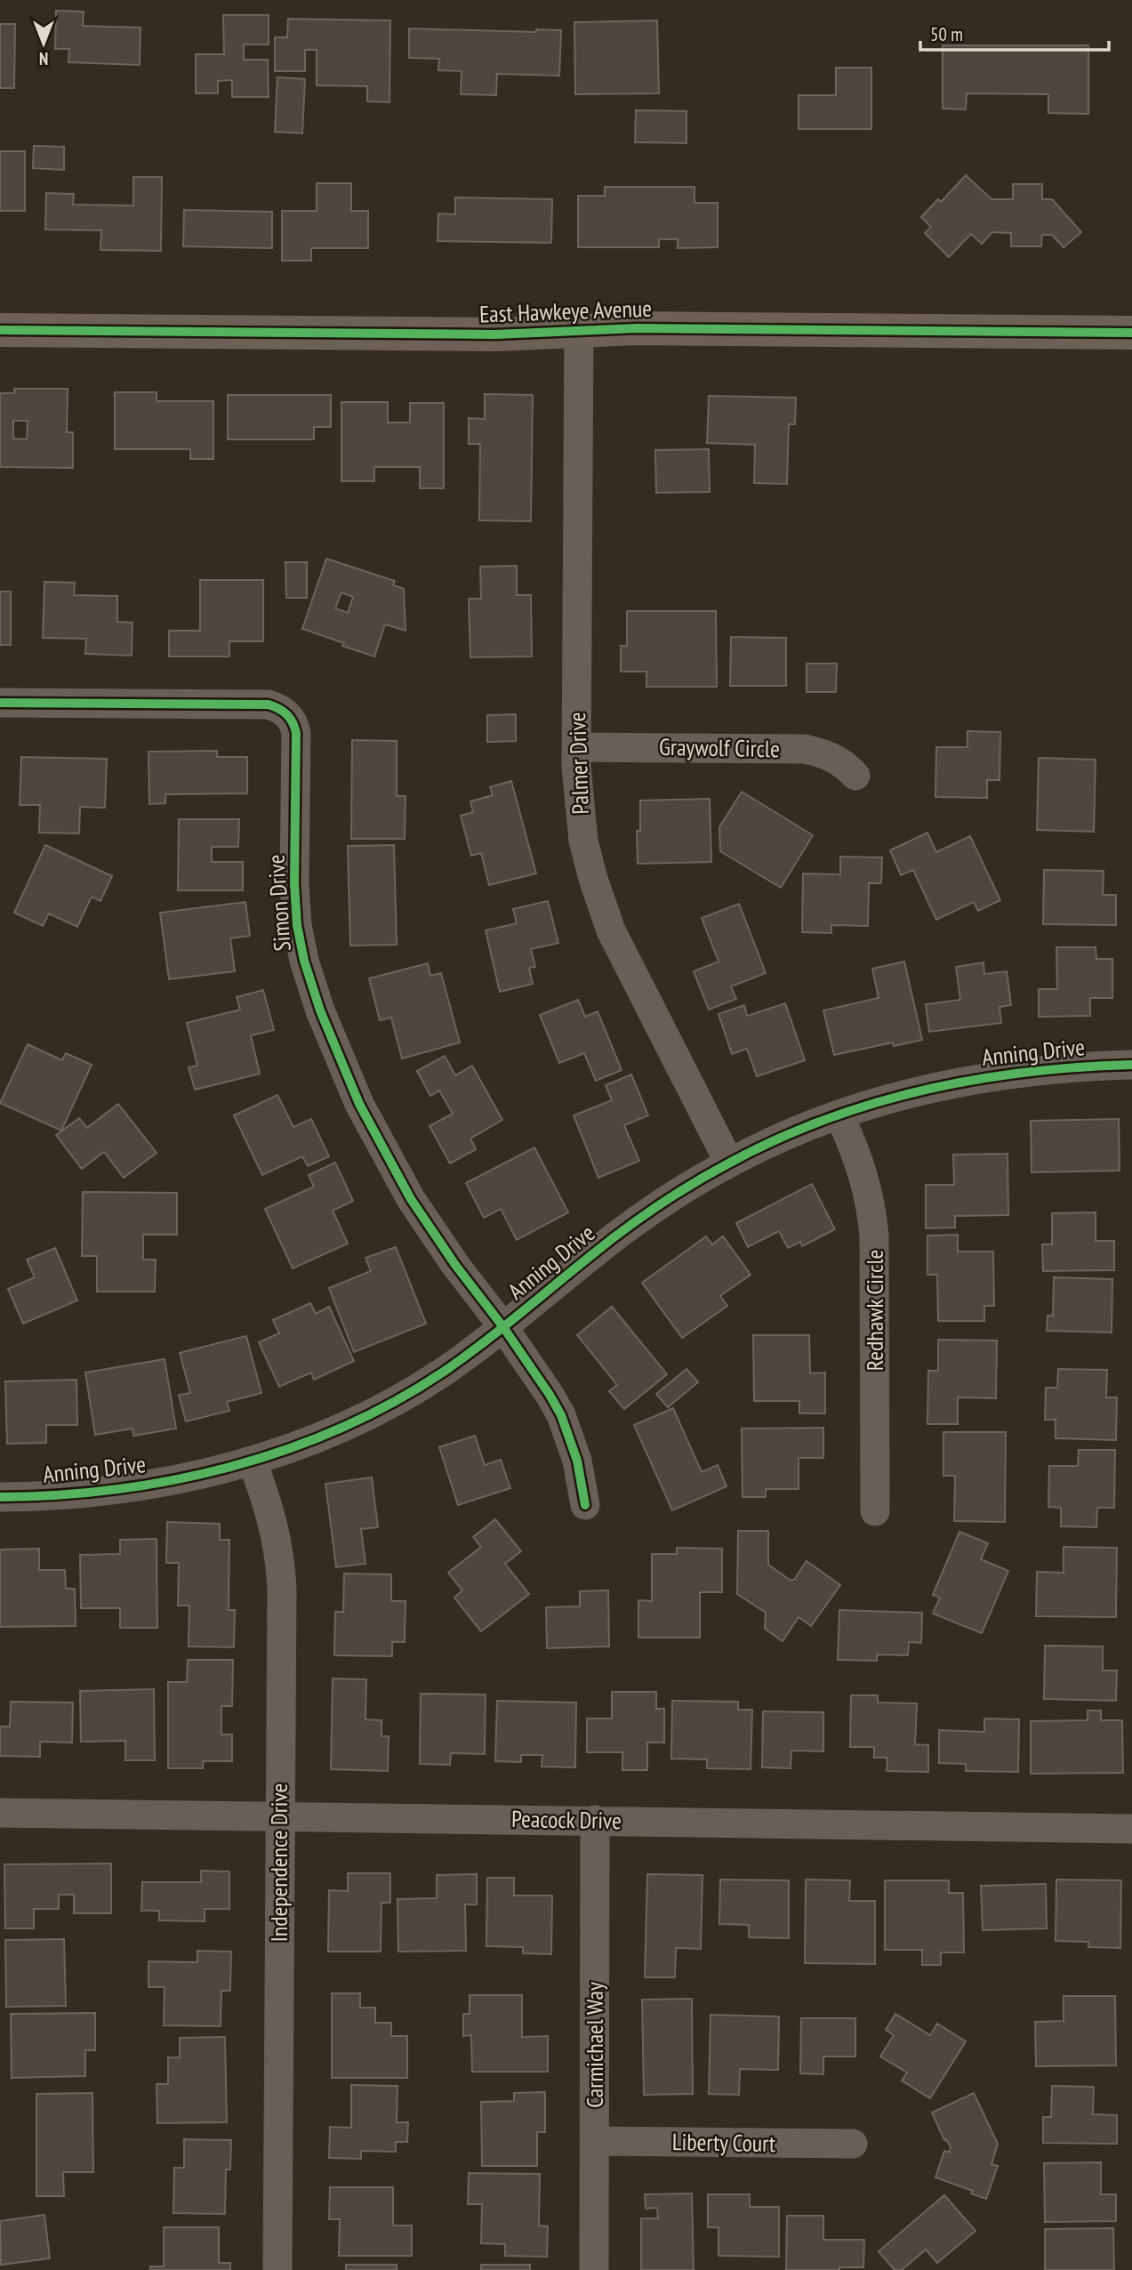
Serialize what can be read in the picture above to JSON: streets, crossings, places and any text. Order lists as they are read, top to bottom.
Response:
{
  "streets": {
    "street": [
      "East Hawkeye Avenue",
      "Graywolf Circle",
      "Palmer Drive",
      "Simon Drive",
      "Anning Drive",
      "Redhawk Circle",
      "Peacock Drive",
      "Independence Drive",
      "Carmichael Way",
      "Liberty Court"
    ]
  },
  "crossings": [
    ["East Hawkeye Avenue", "Palmer Drive"],
    ["Graywolf Circle", "Palmer Drive"],
    ["Palmer Drive", "Anning Drive"],
    ["Simon Drive", "Anning Drive"],
    ["Anning Drive", "Redhawk Circle"],
    ["Anning Drive", "Independence Drive"],
    ["Peacock Drive", "Independence Drive"],
    ["Peacock Drive", "Carmichael Way"],
    ["Carmichael Way", "Liberty Court"]
  ],
  "scale_bar": "50 m",
  "north": "bottom"
}
